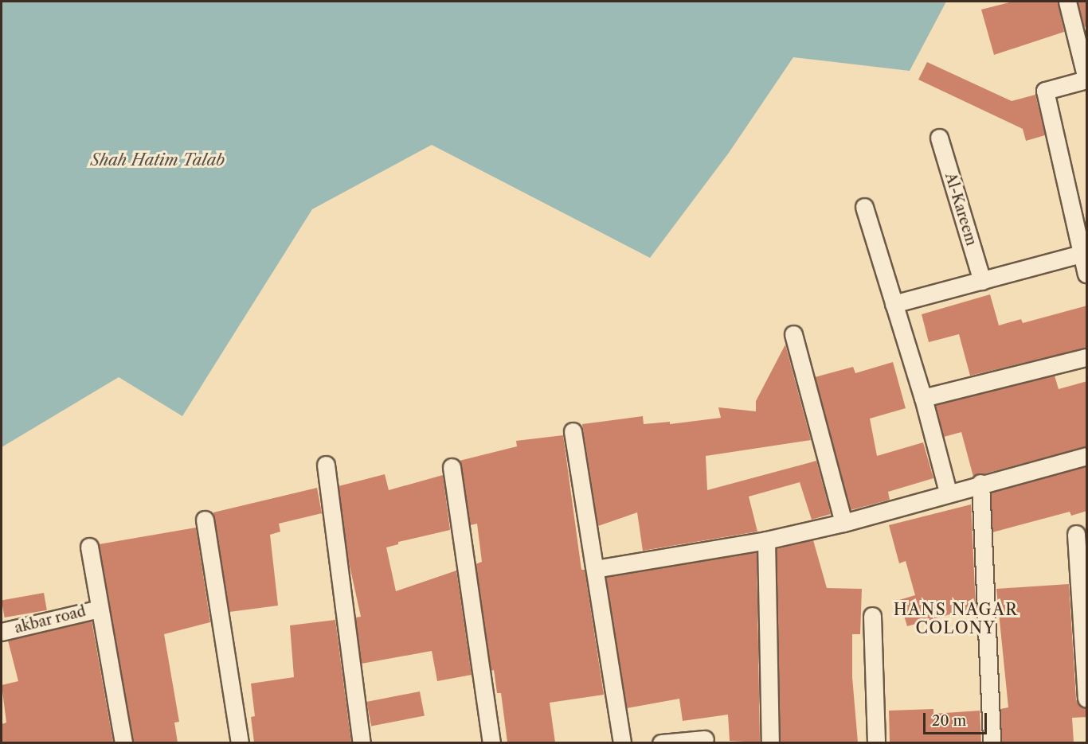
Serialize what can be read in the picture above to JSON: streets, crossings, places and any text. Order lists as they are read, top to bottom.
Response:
{
  "streets": {
    "street": ["Al-Kareem", "akbar road"]
  },
  "districts": ["HANS NAGAR COLONY"],
  "water": ["Shah Hatim Talab"],
  "scale_bar": "20 m"
}
